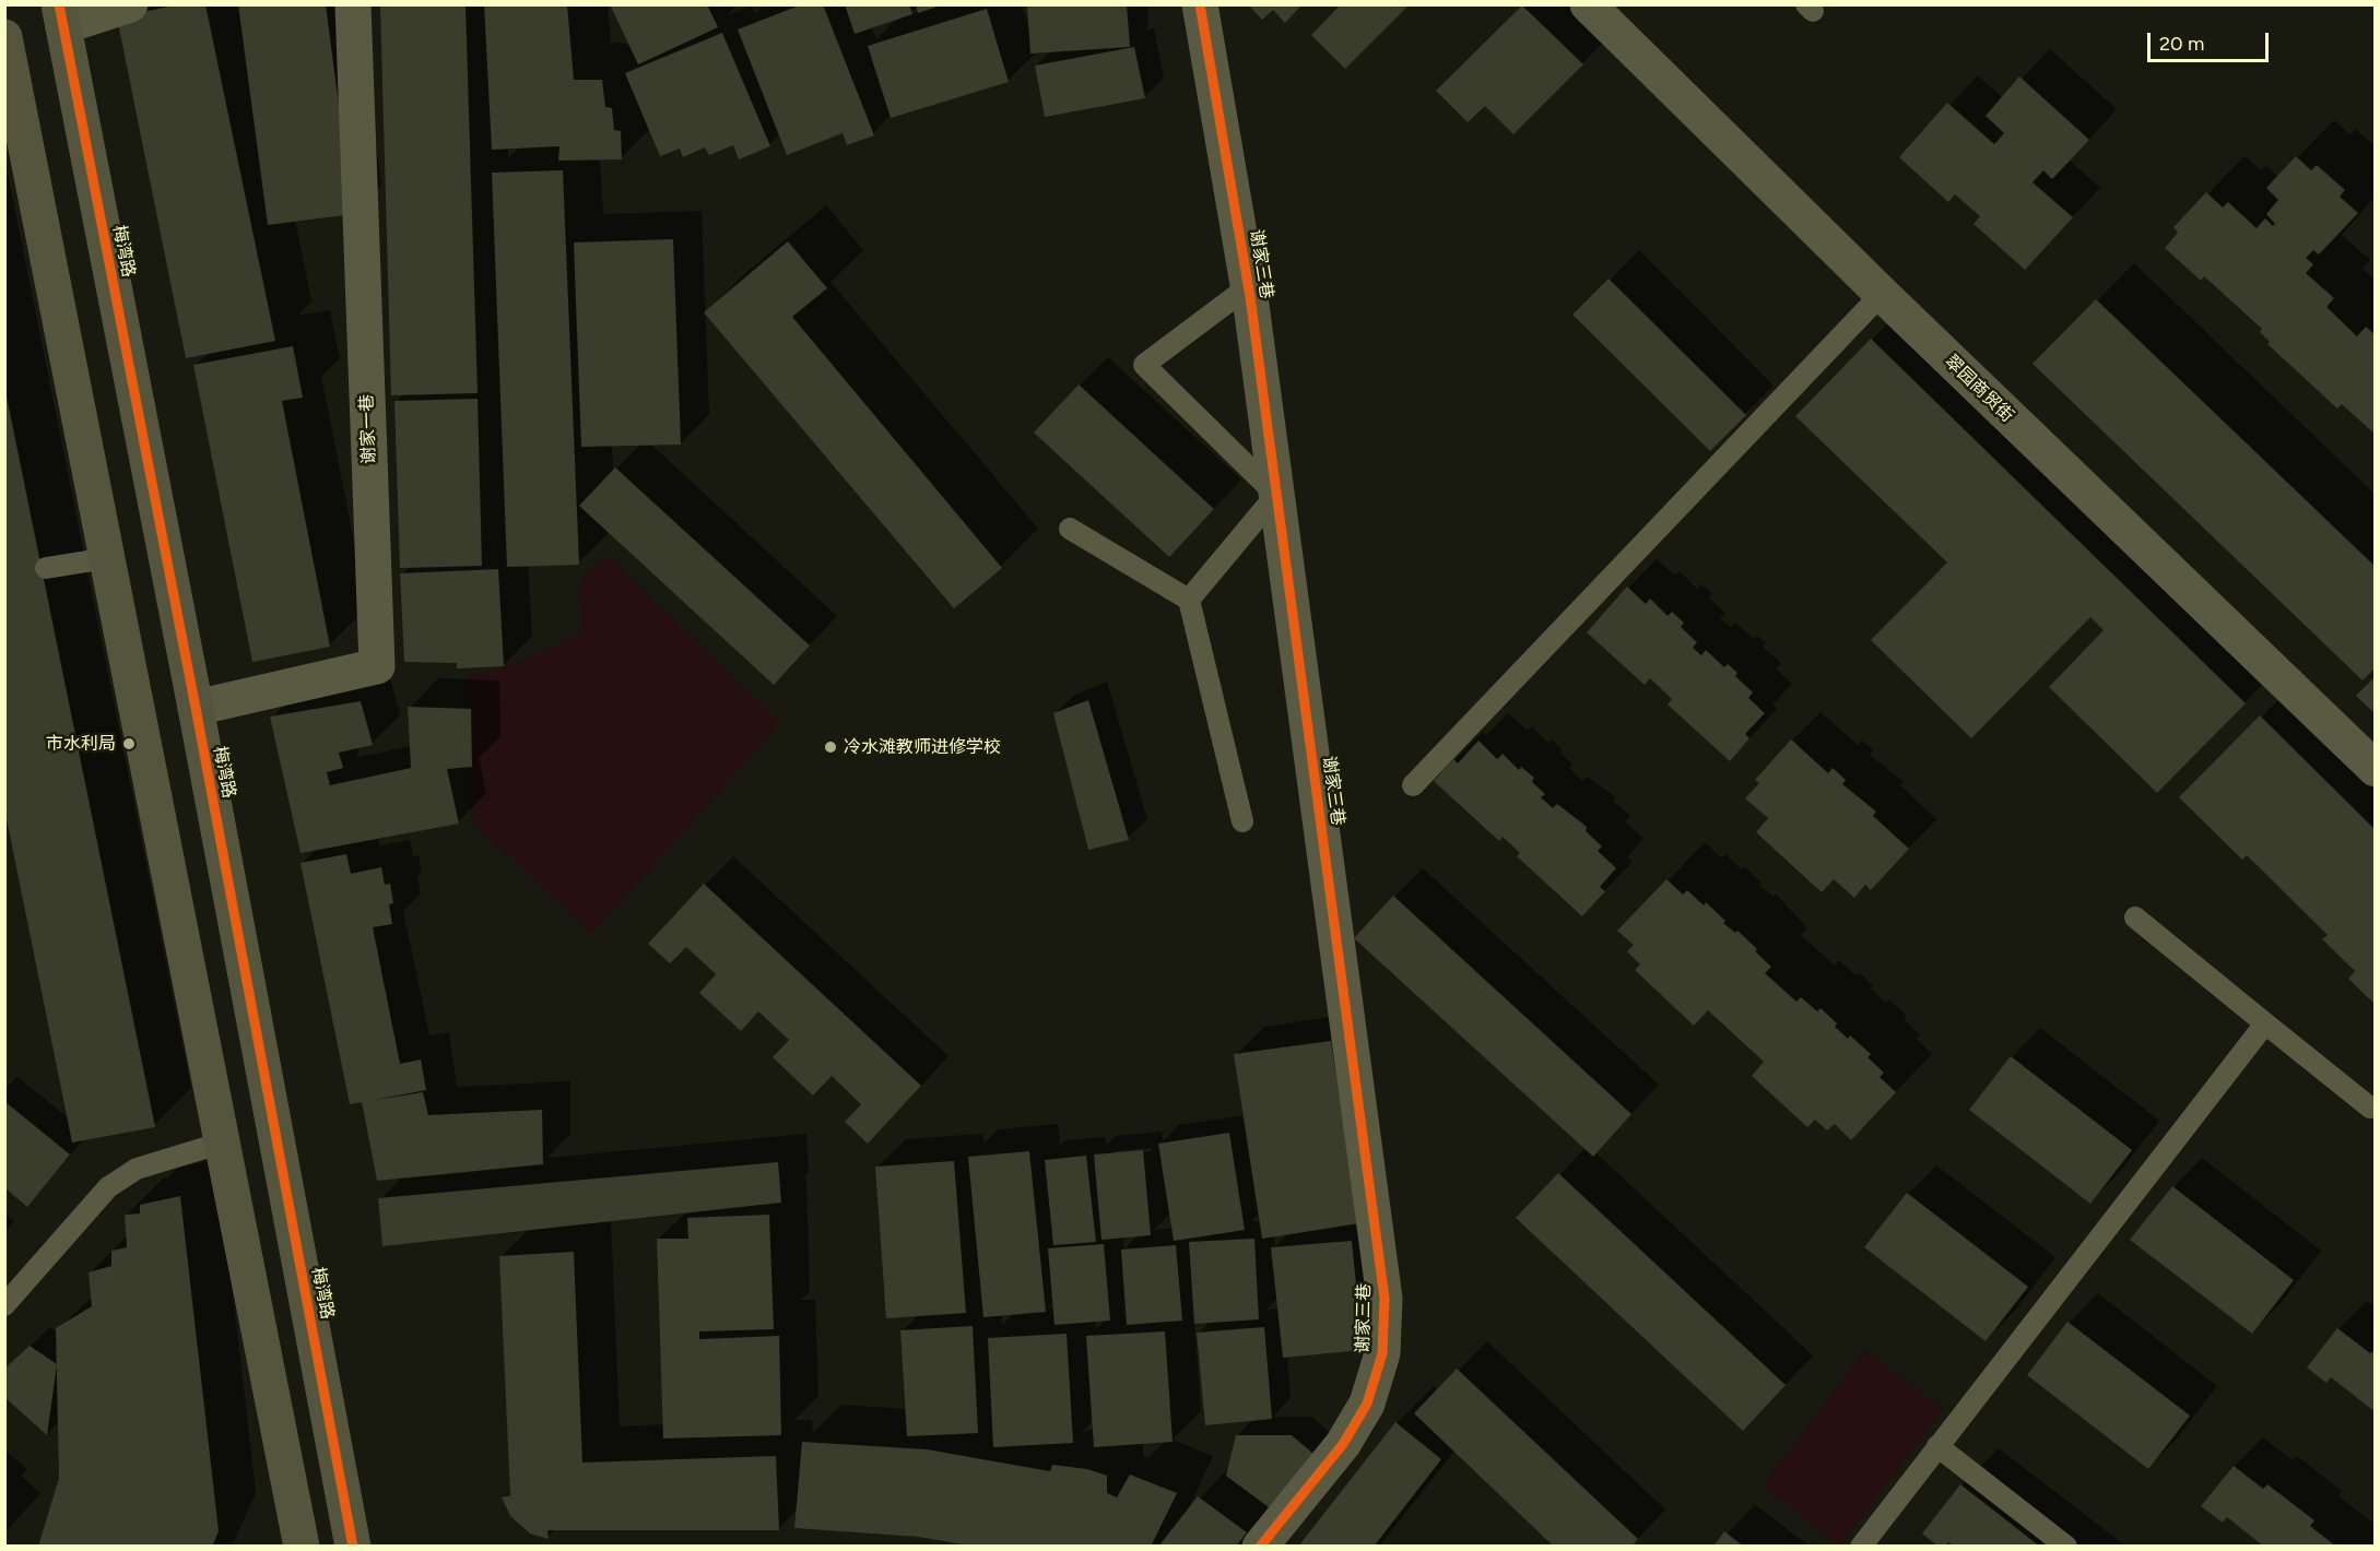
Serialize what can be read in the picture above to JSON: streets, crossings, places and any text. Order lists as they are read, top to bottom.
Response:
{
  "streets": {
    "street": [
      "梅湾路",
      "谢家三巷",
      "翠园商贸街",
      "谢家一巷"
    ]
  },
  "crossings": [
    ["梅湾路", "谢家一巷"]
  ],
  "places": ["市水利局", "冷水滩教师进修学校"],
  "scale_bar": "20 m"
}
